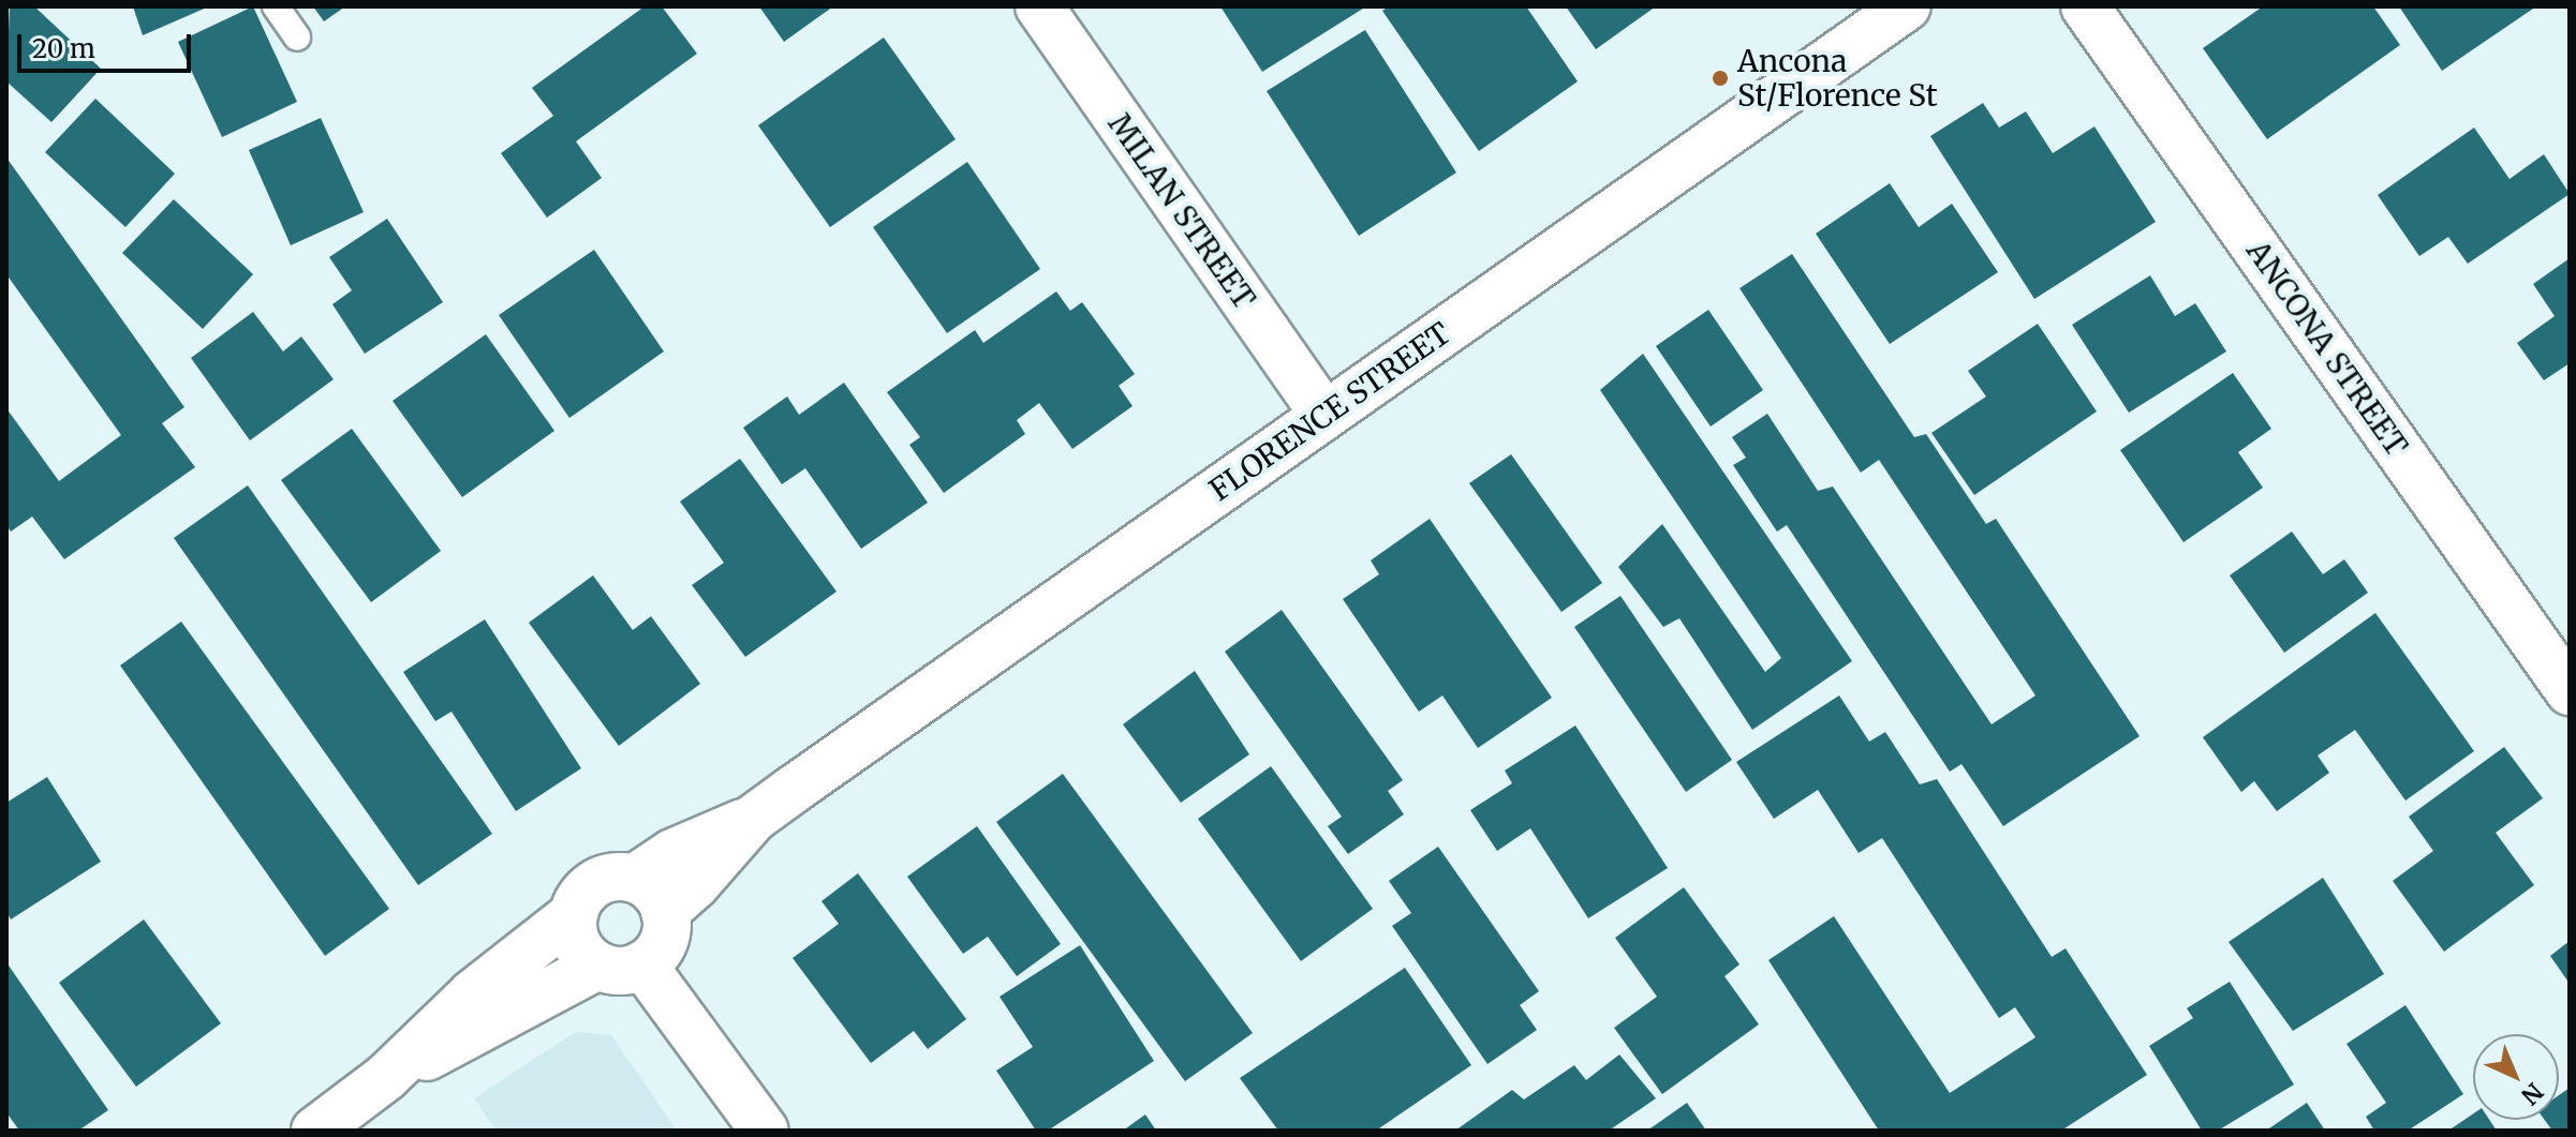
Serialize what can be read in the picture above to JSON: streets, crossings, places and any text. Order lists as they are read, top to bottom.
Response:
{
  "streets": {
    "street": ["MILAN STREET", "ANCONA STREET", "FLORENCE STREET"]
  },
  "crossings": [
    ["MILAN STREET", "FLORENCE STREET"]
  ],
  "places": ["Ancona St/Florence St"],
  "scale_bar": "20 m",
  "north": "bottom right"
}
